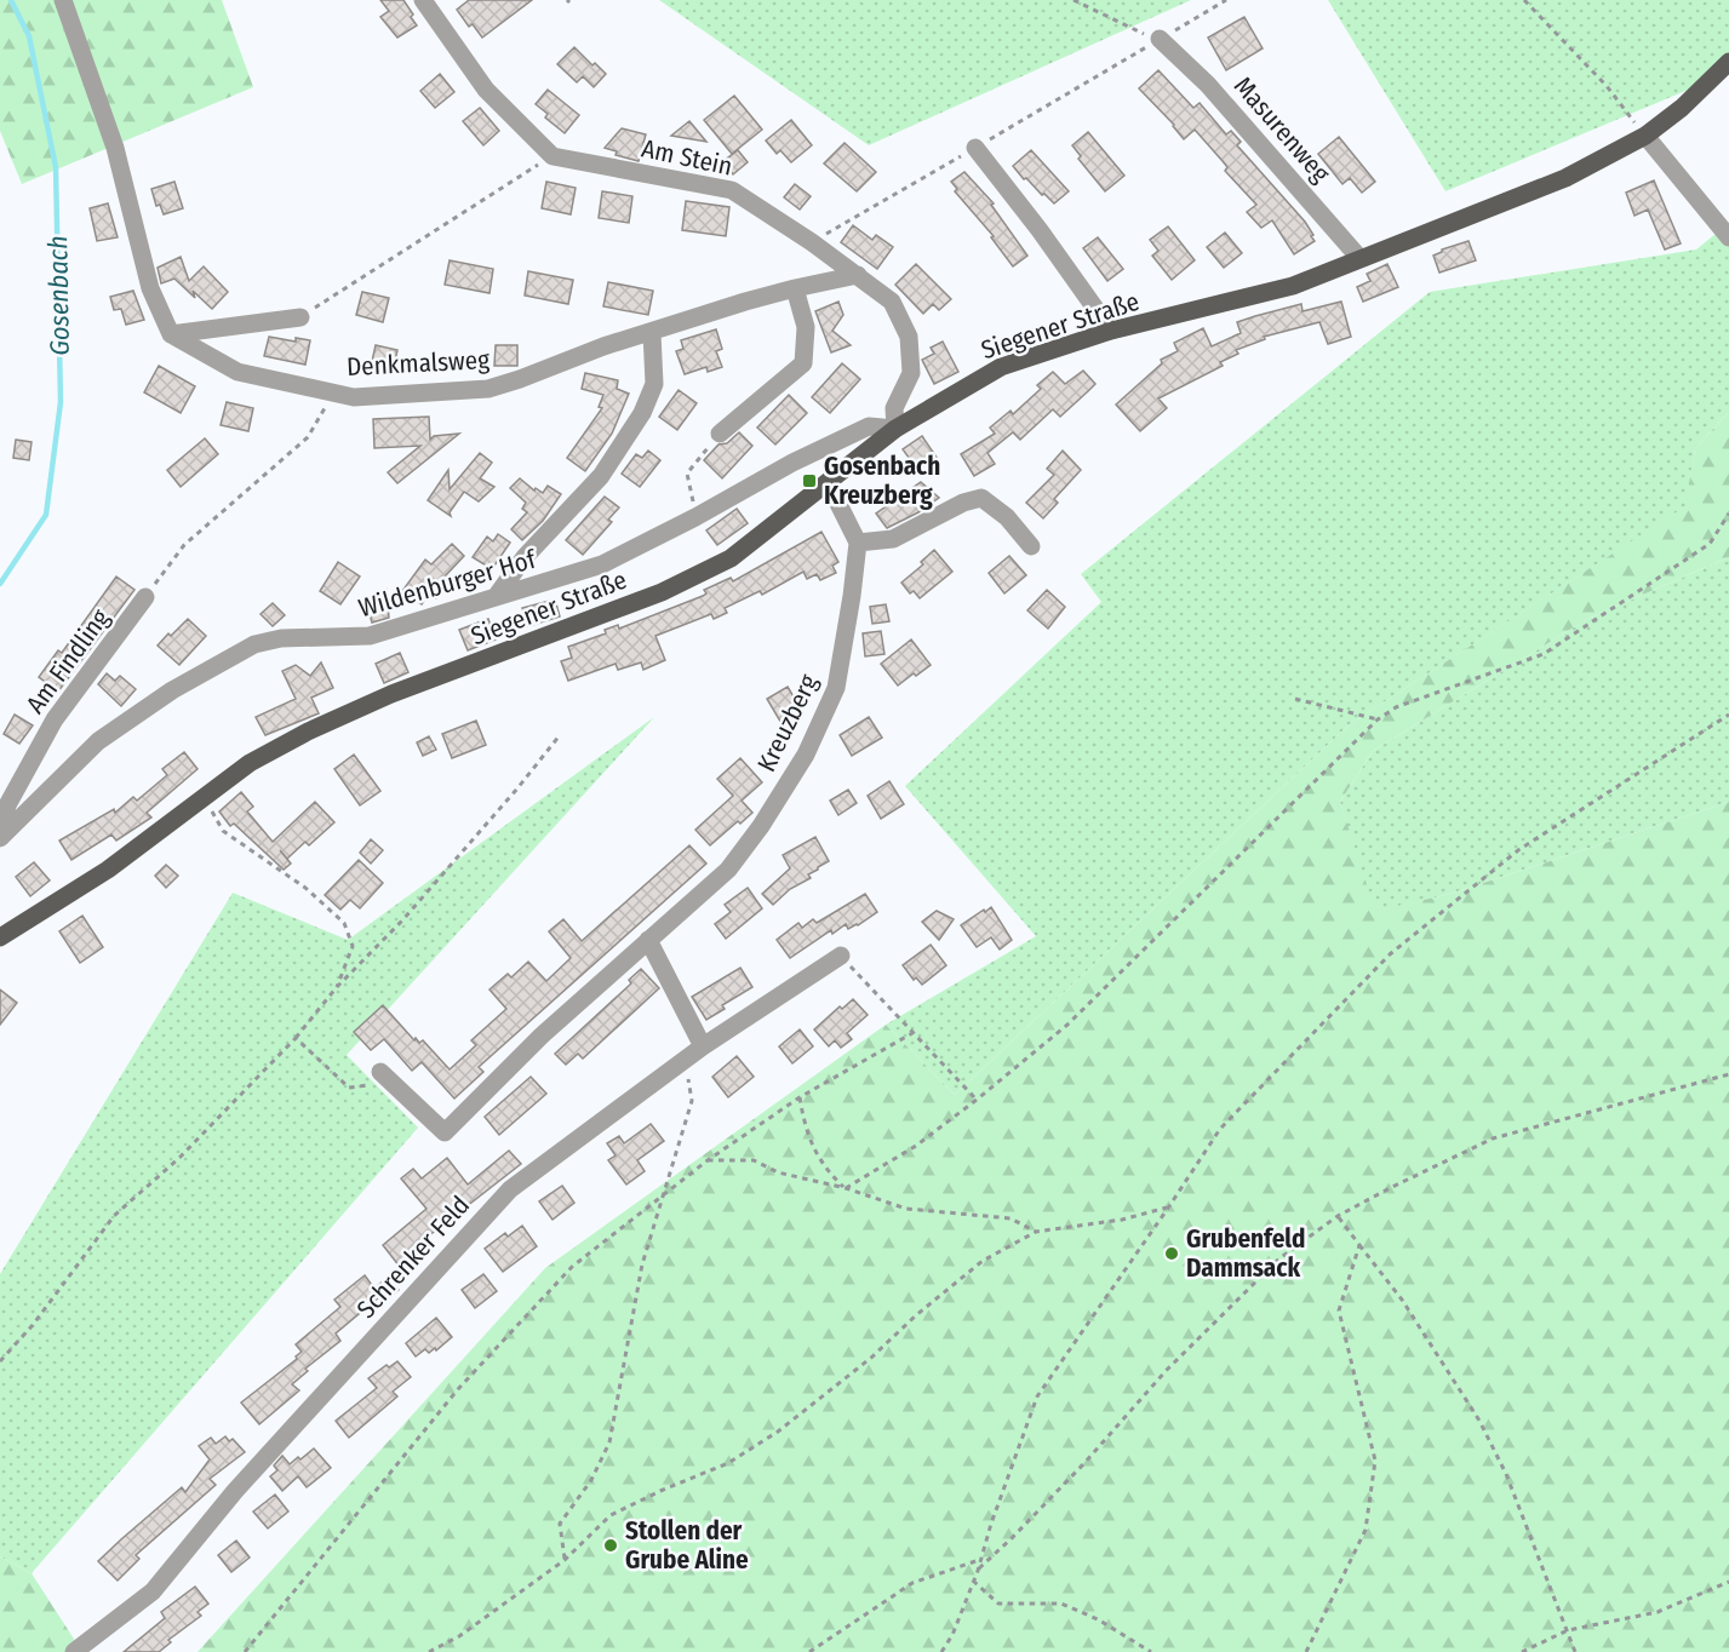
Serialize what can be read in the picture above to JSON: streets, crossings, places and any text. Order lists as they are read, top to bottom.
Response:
{
  "streets": {
    "main road": ["Siegener Straße"],
    "street": [
      "Masurenweg",
      "Am Stein",
      "Denkmalsweg",
      "Wildenburger Hof",
      "Am Findling",
      "Kreuzberg",
      "Schrenker Feld"
    ]
  },
  "crossings": [
    ["Masurenweg", "Siegener Straße"],
    ["Am Stein", "Siegener Straße"],
    ["Am Stein", "Denkmalsweg"],
    ["Am Stein", "Wildenburger Hof"],
    ["Siegener Straße", "Wildenburger Hof"],
    ["Wildenburger Hof", "Am Findling"]
  ],
  "water": ["Gosenbach"],
  "places": {
    "transit": ["Gosenbach Kreuzberg"],
    "other": ["Grubenfeld Dammsack", "Stollen der Grube Aline"]
  }
}
